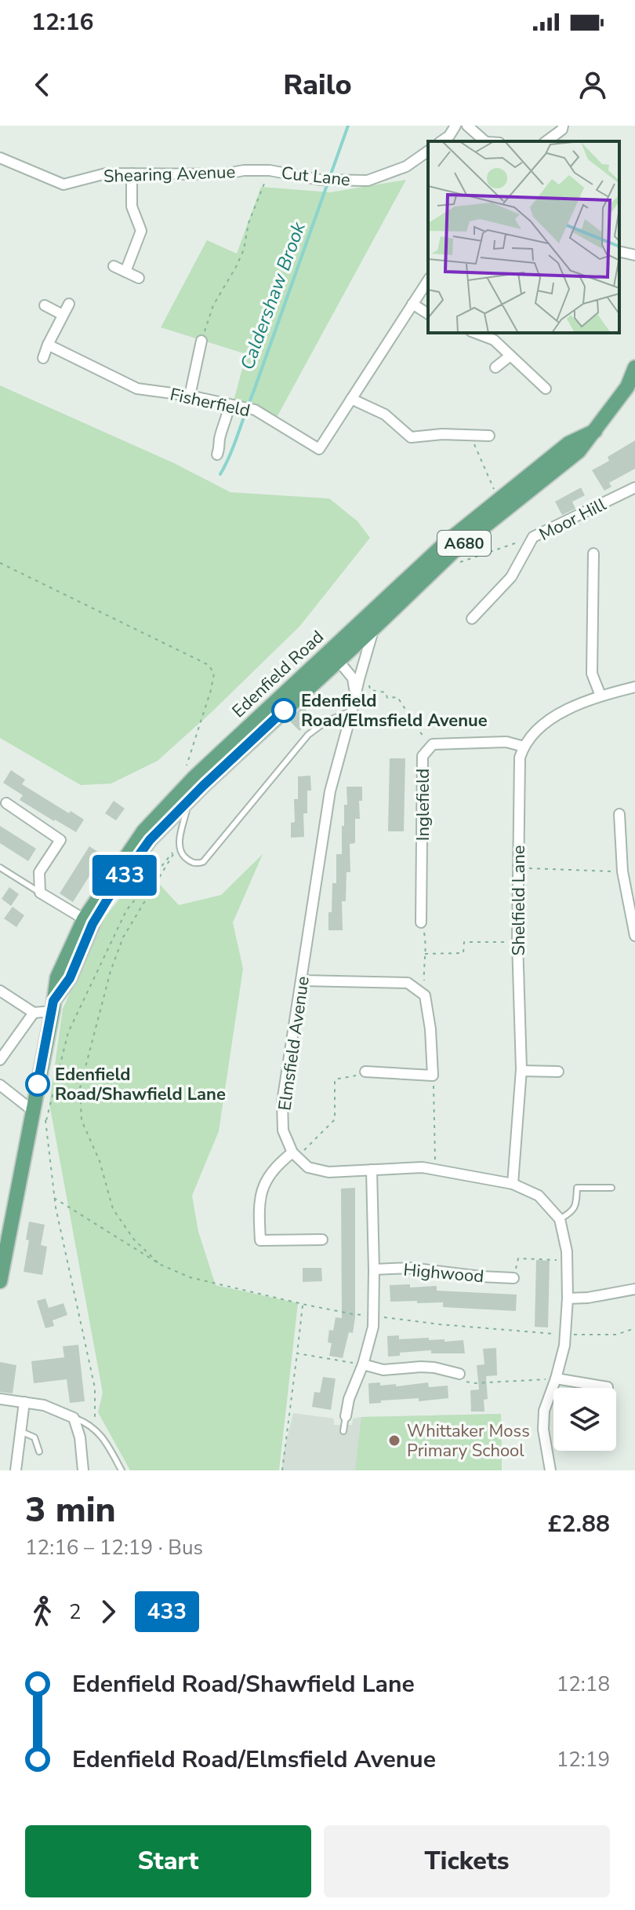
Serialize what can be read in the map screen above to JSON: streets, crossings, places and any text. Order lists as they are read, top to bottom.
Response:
{
  "streets": {
    "main road": ["A680", "Edenfield Road"],
    "street": [
      "Shearing Avenue",
      "Cut Lane",
      "Fisherfield",
      "Moor Hill",
      "Inglefield",
      "Shelfield Lane",
      "Elmsfield Avenue",
      "Highwood"
    ]
  },
  "crossings": [
    ["Shearing Avenue", "Cut Lane"],
    ["Edenfield Road", "Elmsfield Avenue"],
    ["Inglefield", "Shelfield Lane"]
  ],
  "water": ["Caldershaw Brook"],
  "places": ["Edenfield Road/Elmsfield Avenue", "Edenfield Road/Shawfield Lane", "Whittaker Moss Primary School"],
  "lines": ["bus line 433"],
  "page": {
    "status": "12:16",
    "header": "Railo",
    "on_map": "433",
    "heading": ["3 min", "12:16 – 12:19 · Bus", "£2.88"],
    "legs": ["2", "433"],
    "list": [
      {
        "name": "Edenfield Road/Shawfield Lane",
        "value": "12:18"
      },
      {
        "name": "Edenfield Road/Elmsfield Avenue",
        "value": "12:19"
      }
    ],
    "buttons": ["Start", "Tickets"]
  }
}
